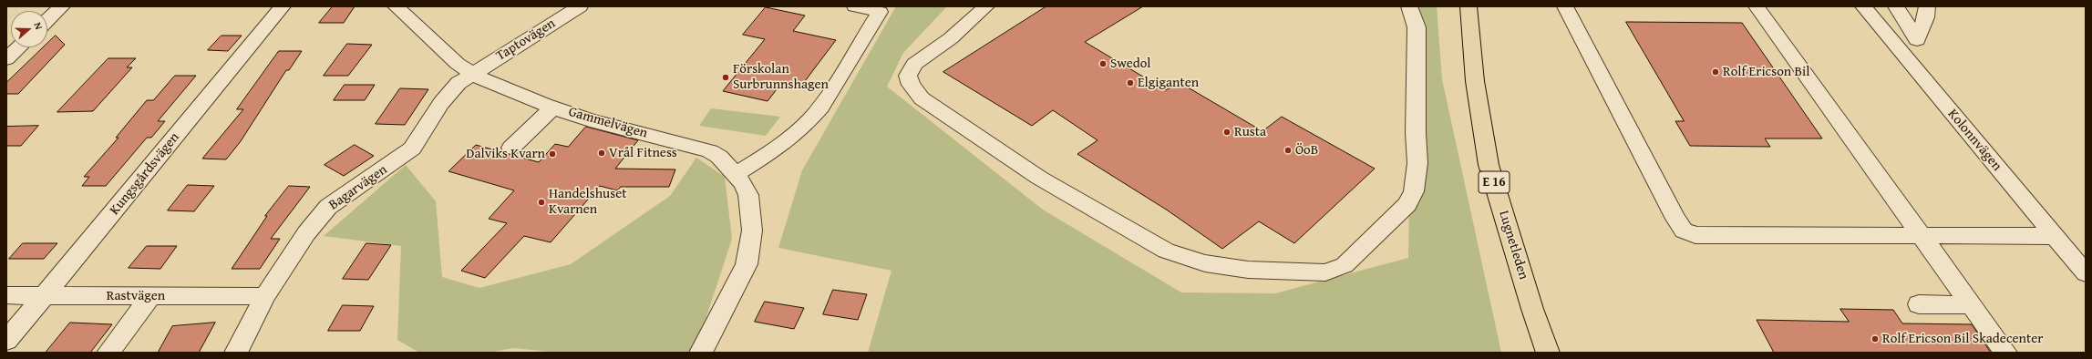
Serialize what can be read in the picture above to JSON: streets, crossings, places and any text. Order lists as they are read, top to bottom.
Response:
{
  "streets": {
    "highway": ["E 16", "Lugnetleden"],
    "street": [
      "Taptovägen",
      "Gammelvägen",
      "Kolonnvägen",
      "Kungsgårdsvägen",
      "Bagarvägen",
      "Rastvägen"
    ]
  },
  "crossings": [
    ["Taptovägen", "Gammelvägen"],
    ["Taptovägen", "Bagarvägen"],
    ["Gammelvägen", "Bagarvägen"],
    ["Kungsgårdsvägen", "Rastvägen"],
    ["Bagarvägen", "Rastvägen"]
  ],
  "places": [
    "Swedol",
    "Rolf Ericson Bil",
    "Förskolan Surbrunnshagen",
    "Elgiganten",
    "Rusta",
    "ÖoB",
    "Vrål Fitness",
    "Dalviks Kvarn",
    "Handelshuset Kvarnen",
    "Rolf Ericson Bil Skadecenter"
  ],
  "north": "right"
}
